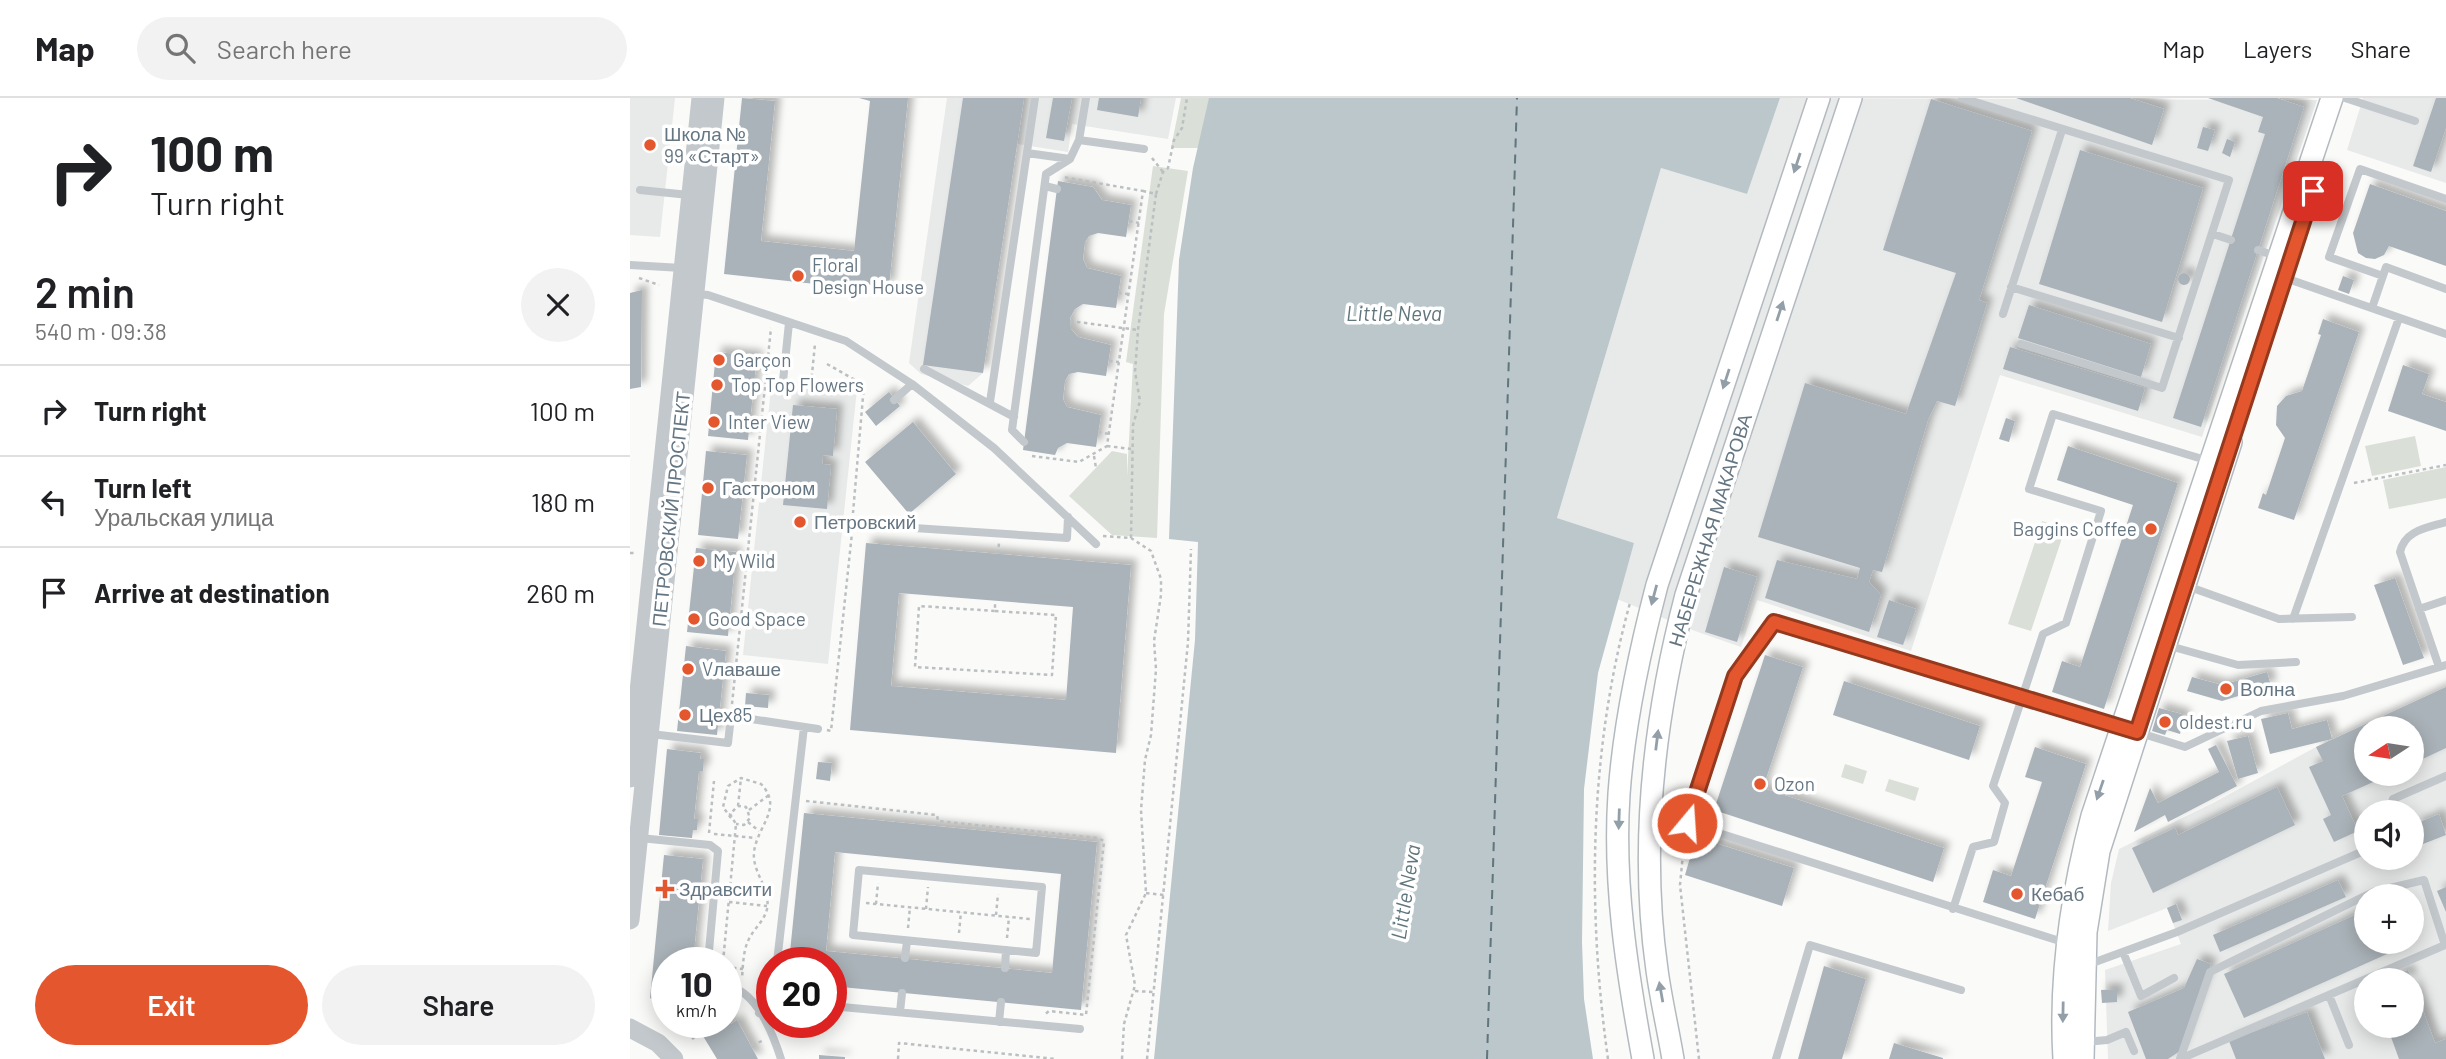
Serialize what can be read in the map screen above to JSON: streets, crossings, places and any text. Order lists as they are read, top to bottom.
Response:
{
  "streets": {
    "main road": ["НАБЕРЕЖНАЯ МАКАРОВА"],
    "street": ["ПЕТРОВСКИЙ ПРОСПЕКТ"]
  },
  "water": ["Little Neva"],
  "places": {
    "other": [
      "Школа № 99 «Старт»",
      "Floral Design House",
      "Garçon",
      "Top Top Flowers",
      "Inter View",
      "Гастроном",
      "Петровский",
      "Baggins Coffee",
      "My Wild",
      "Good Space",
      "Vлаваше",
      "Волна",
      "Цех85",
      "oldest.ru",
      "Ozon",
      "Кебаб"
    ],
    "health": ["Здравсити"]
  },
  "north": "left",
  "page": {
    "header": "Map",
    "search": "Search here",
    "nav": ["Map", "Layers", "Share"],
    "turn": ["100 m", "Turn right"],
    "heading": ["2 min", "540 m · 09:38"],
    "list": [
      {
        "name": "Turn right",
        "value": "100 m"
      },
      {
        "name": "Turn left",
        "note": "Уральская улица",
        "value": "180 m"
      },
      {
        "name": "Arrive at destination",
        "value": "260 m"
      }
    ],
    "map_buttons": ["+", "−"],
    "speed": "10 km/h",
    "limit": "20",
    "buttons": ["Exit", "Share"]
  }
}
